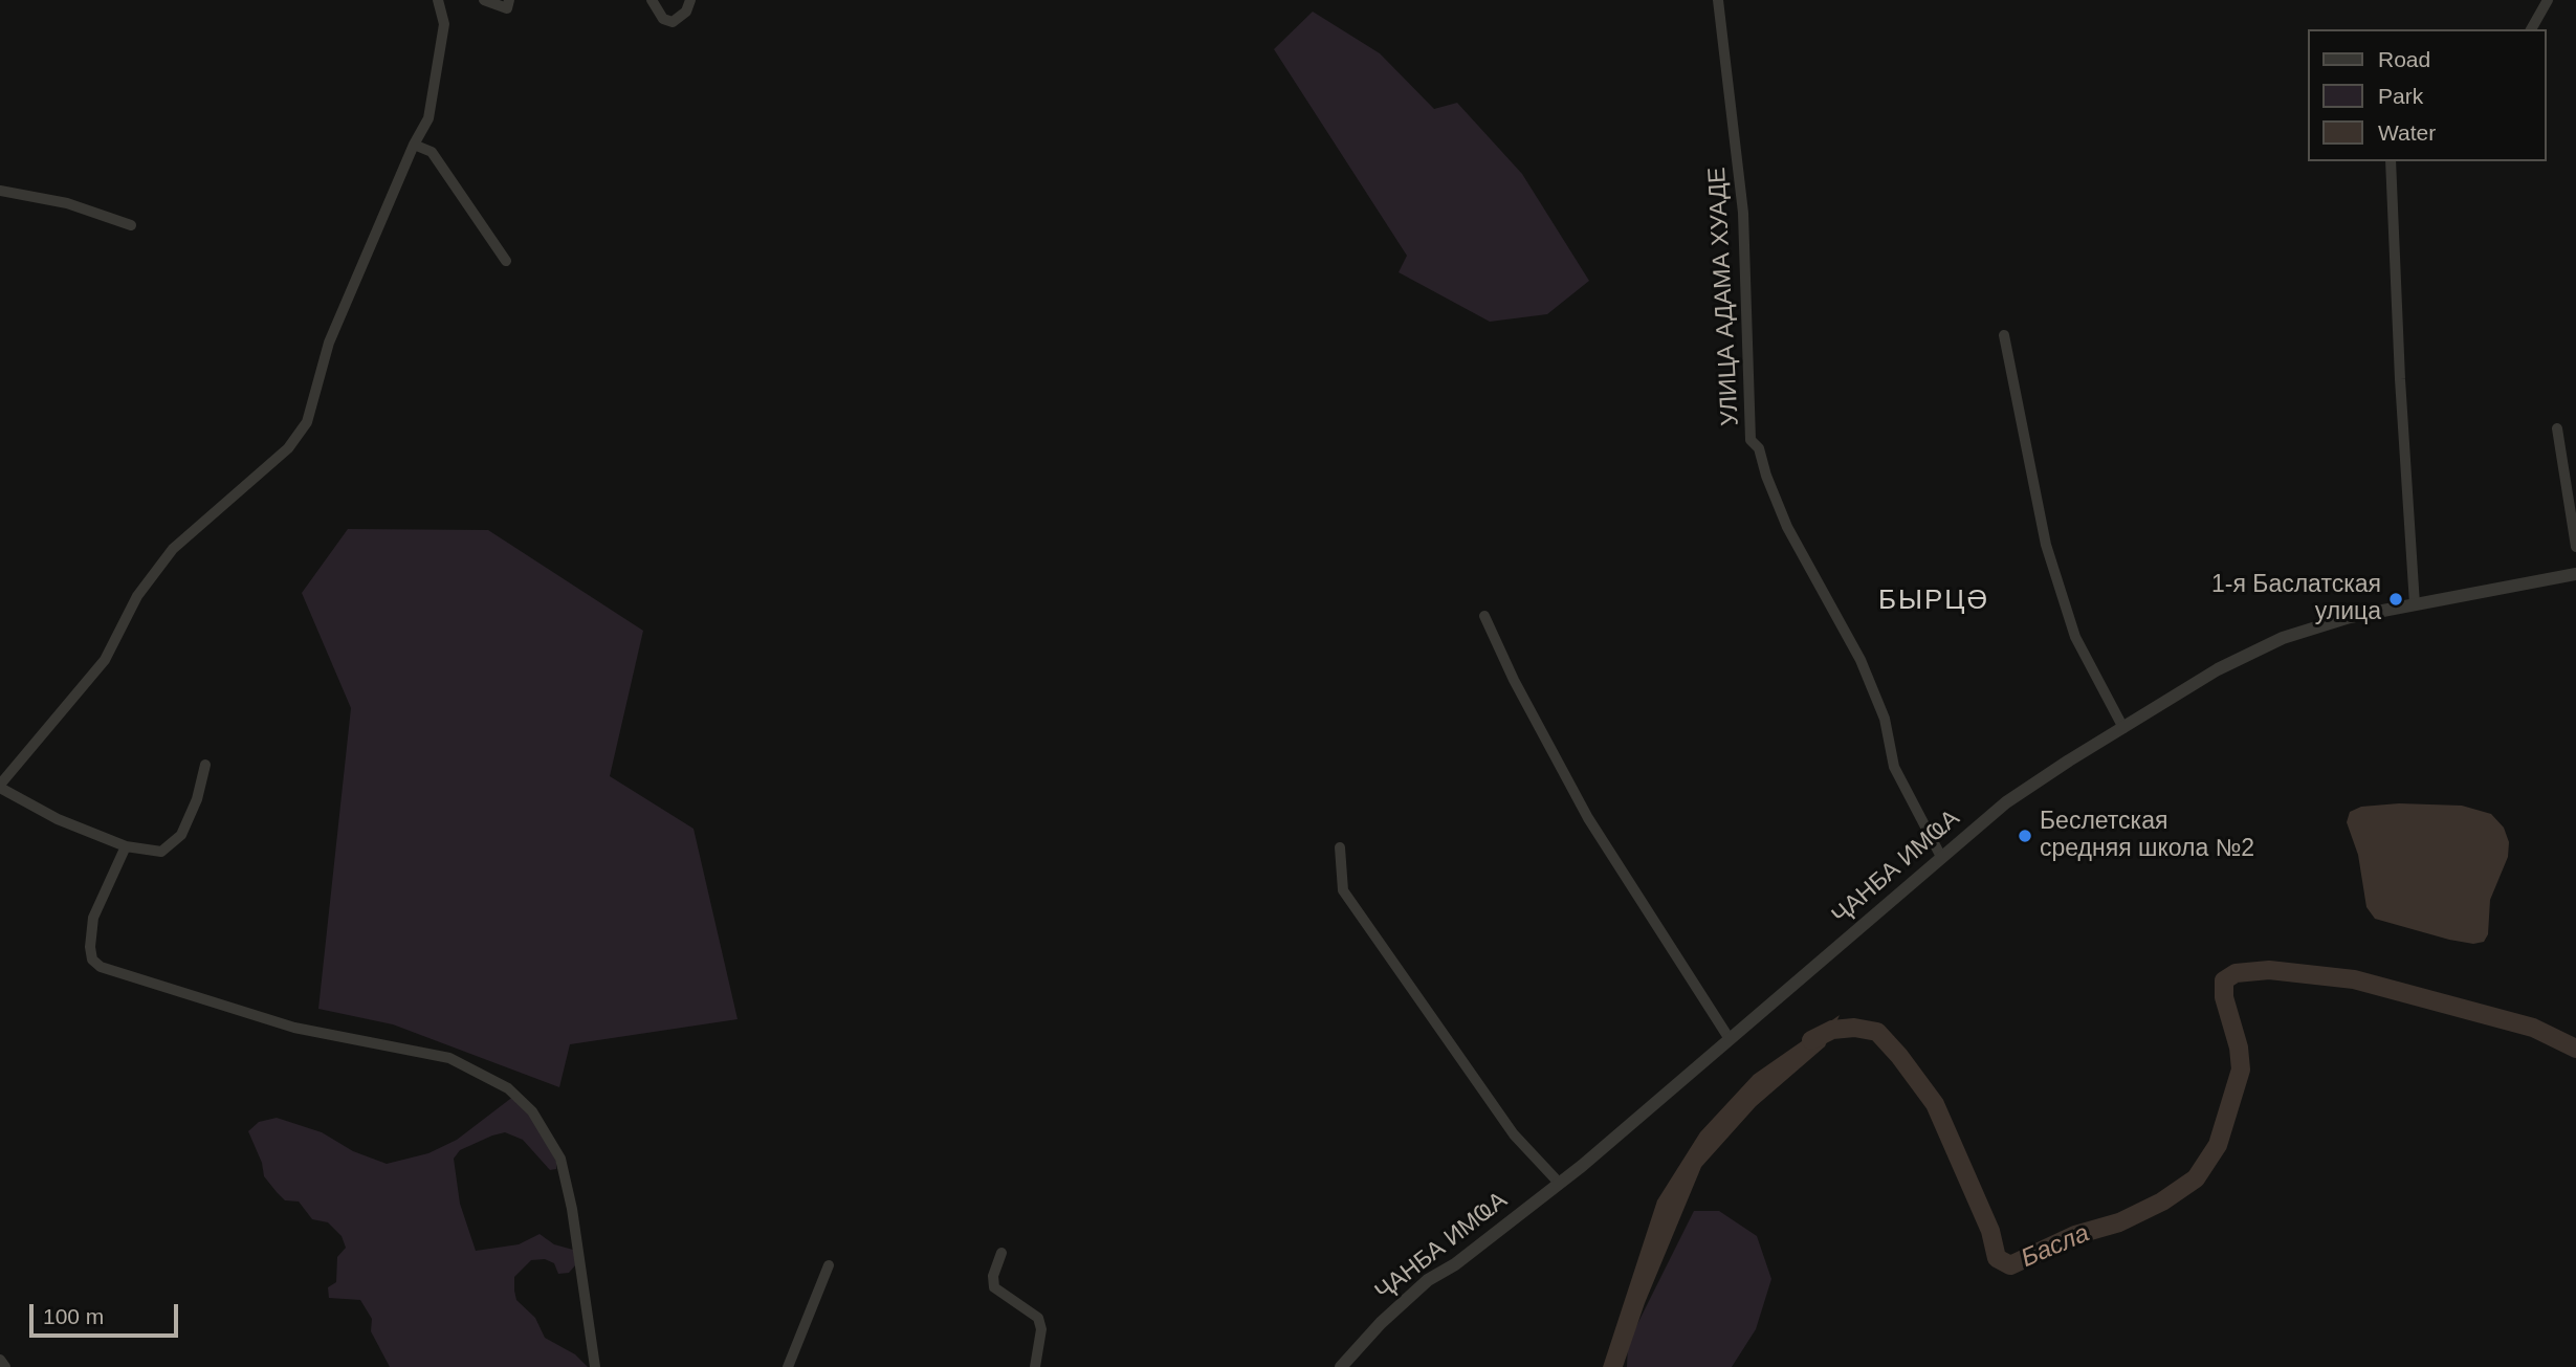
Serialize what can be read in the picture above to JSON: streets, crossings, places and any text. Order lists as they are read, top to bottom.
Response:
{
  "streets": {
    "street": ["УЛИЦА АДАМА ХУАДЕ", "ҶАНБА ИМҨА"]
  },
  "crossings": [
    ["УЛИЦА АДАМА ХУАДЕ", "ҶАНБА ИМҨА"]
  ],
  "districts": ["БЫРЦӘ"],
  "water": ["Басла"],
  "places": ["1-я Баслатская улица", "Беслетская средняя школа №2"],
  "legend": ["Road", "Park", "Water"],
  "scale_bar": "100 m"
}
